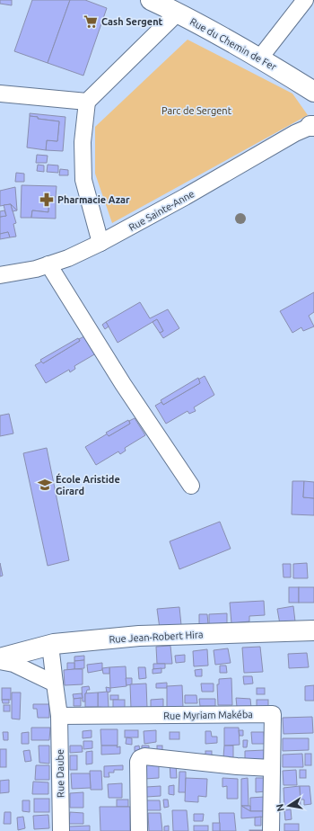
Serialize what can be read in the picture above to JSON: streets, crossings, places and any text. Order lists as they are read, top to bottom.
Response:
{
  "streets": {
    "street": [
      "Rue du Chemin de Fer",
      "Rue Sainte-Anne",
      "Rue Jean-Robert Hira",
      "Rue Myriam Makéba",
      "Rue Daube"
    ]
  },
  "crossings": [
    ["Rue Myriam Makéba", "Rue Daube"]
  ],
  "parks": ["Parc de Sergent"],
  "places": {
    "supermarket": ["Cash Sergent"],
    "pharmacy": ["Pharmacie Azar"],
    "school or university": ["École Aristide Girard"]
  },
  "north": "left"
}
